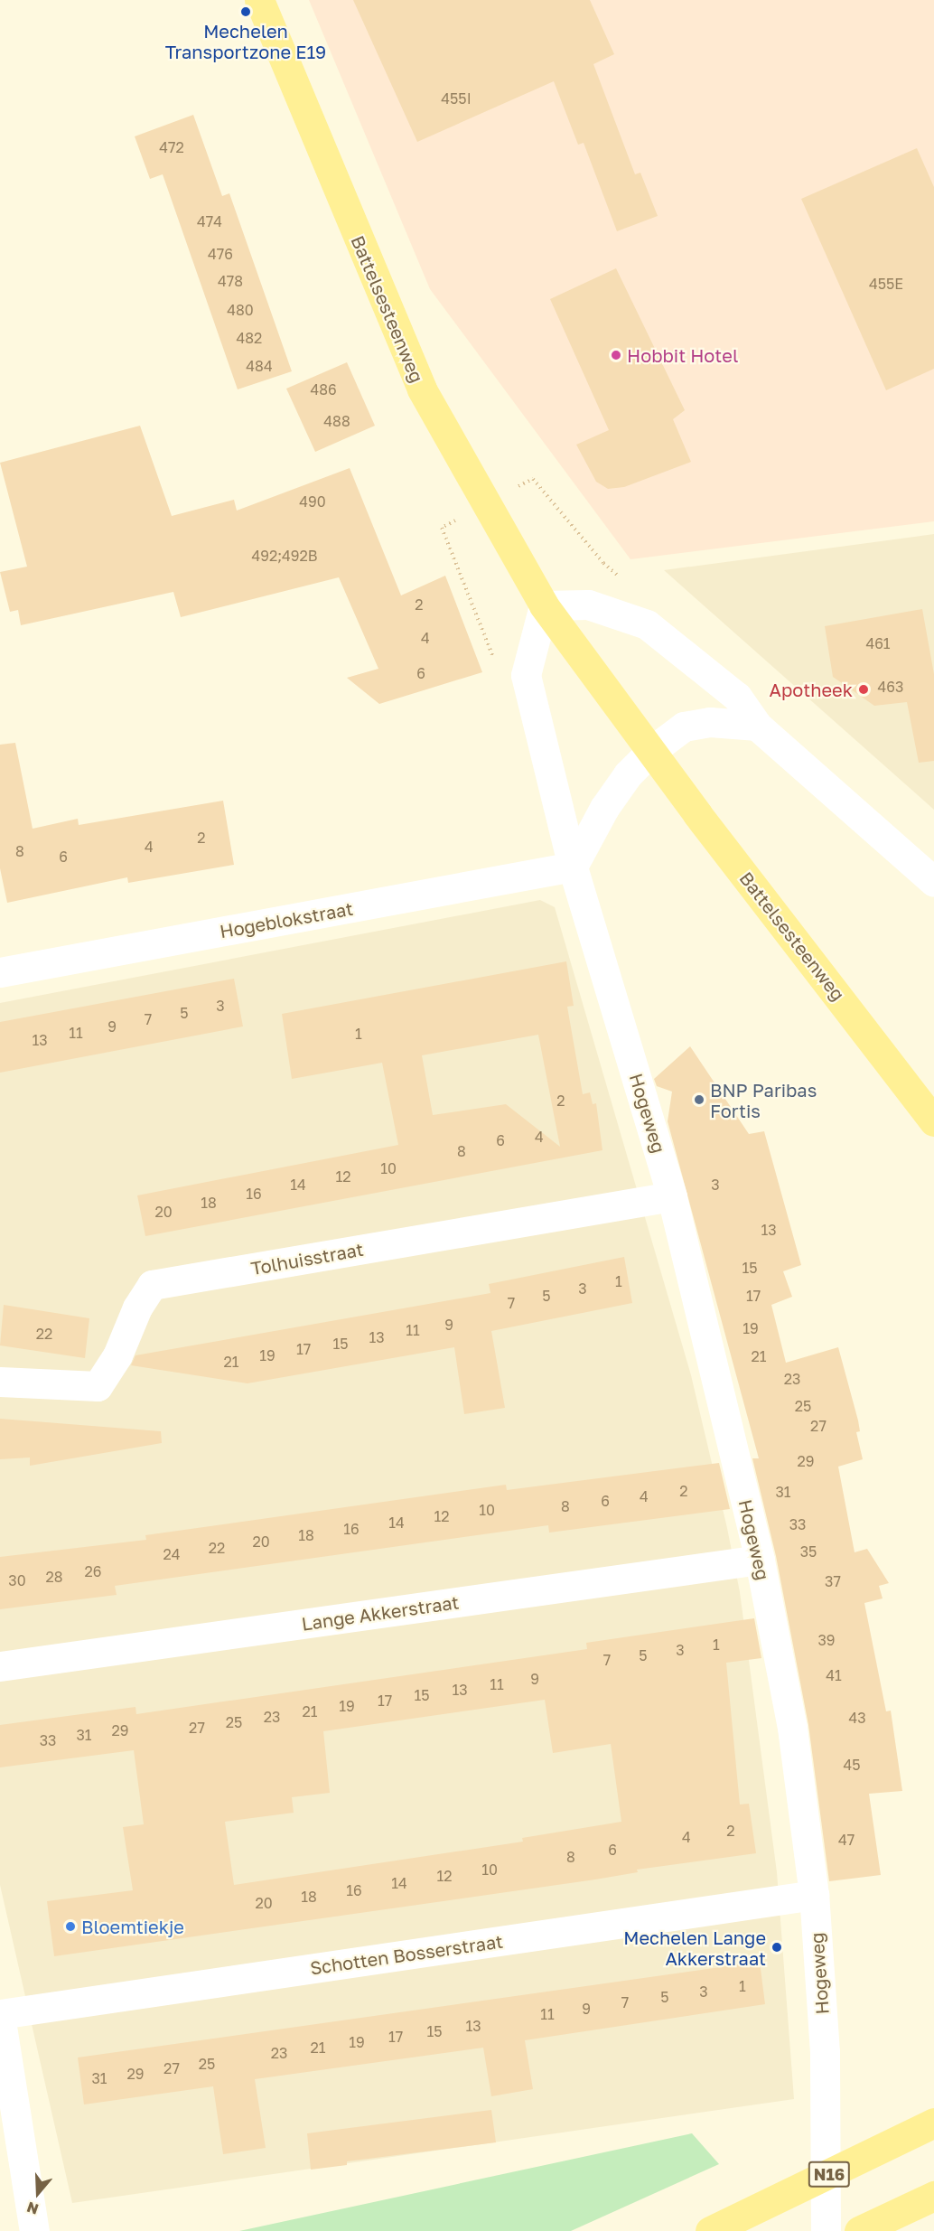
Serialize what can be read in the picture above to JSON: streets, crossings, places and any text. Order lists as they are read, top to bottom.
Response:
{
  "streets": {
    "main road": ["Battelsesteenweg", "N16"],
    "street": [
      "Hogeblokstraat",
      "Hogeweg",
      "Tolhuisstraat",
      "Lange Akkerstraat",
      "Schotten Bosserstraat"
    ]
  },
  "crossings": [
    ["Battelsesteenweg", "Hogeweg"],
    ["Hogeblokstraat", "Hogeweg"],
    ["Hogeweg", "Tolhuisstraat"],
    ["Hogeweg", "Lange Akkerstraat"],
    ["Hogeweg", "Schotten Bosserstraat"]
  ],
  "places": [
    "Mechelen Transportzone E19",
    "Hobbit Hotel",
    "Apotheek",
    "BNP Paribas Fortis",
    "Bloemtiekje",
    "Mechelen Lange Akkerstraat"
  ],
  "house_numbers": [
    "455I",
    "472",
    "474",
    "476",
    "478",
    "455E",
    "480",
    "482",
    "484",
    "486",
    "488",
    "490",
    "492;492B",
    "2",
    "4",
    "461",
    "6",
    "463",
    "2",
    "4",
    "8",
    "6",
    "3",
    "5",
    "7",
    "9",
    "11",
    "1",
    "13",
    "2",
    "4",
    "6",
    "8",
    "10",
    "12",
    "14",
    "3",
    "16",
    "18",
    "20",
    "13",
    "15",
    "1",
    "3",
    "5",
    "17",
    "7",
    "9",
    "19",
    "11",
    "22",
    "13",
    "15",
    "17",
    "19",
    "21",
    "21",
    "23",
    "25",
    "27",
    "29",
    "2",
    "31",
    "4",
    "6",
    "8",
    "10",
    "12",
    "14",
    "33",
    "16",
    "18",
    "20",
    "22",
    "35",
    "24",
    "26",
    "28",
    "30",
    "37",
    "39",
    "1",
    "3",
    "5",
    "7",
    "41",
    "9",
    "11",
    "13",
    "15",
    "17",
    "19",
    "21",
    "23",
    "43",
    "25",
    "27",
    "29",
    "31",
    "33",
    "45",
    "2",
    "4",
    "47",
    "6",
    "8",
    "10",
    "12",
    "14",
    "16",
    "18",
    "20",
    "1",
    "3",
    "5",
    "7",
    "9",
    "11",
    "13",
    "15",
    "17",
    "19",
    "21",
    "23",
    "25",
    "27",
    "29",
    "31"
  ],
  "north": "bottom"
}
